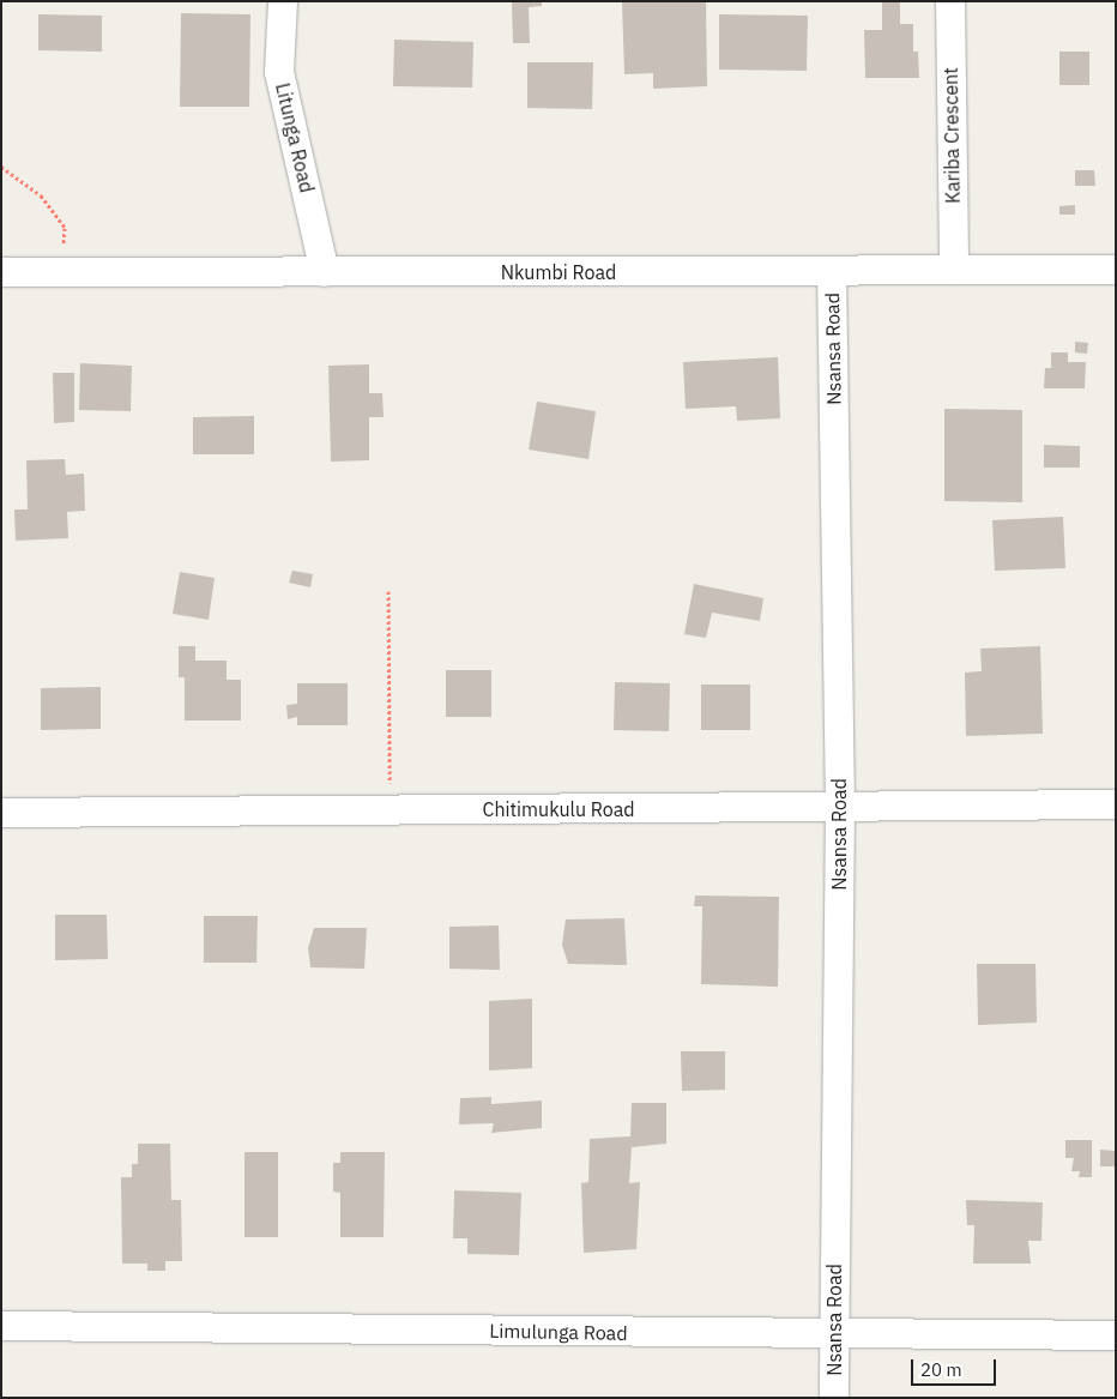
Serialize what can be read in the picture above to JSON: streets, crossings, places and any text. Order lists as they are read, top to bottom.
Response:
{
  "streets": {
    "street": [
      "Kariba Crescent",
      "Litunga Road",
      "Nkumbi Road",
      "Nsansa Road",
      "Chitimukulu Road",
      "Limulunga Road"
    ]
  },
  "crossings": [
    ["Kariba Crescent", "Nkumbi Road"],
    ["Litunga Road", "Nkumbi Road"],
    ["Nkumbi Road", "Nsansa Road"],
    ["Nsansa Road", "Chitimukulu Road"],
    ["Nsansa Road", "Limulunga Road"]
  ],
  "scale_bar": "20 m"
}
